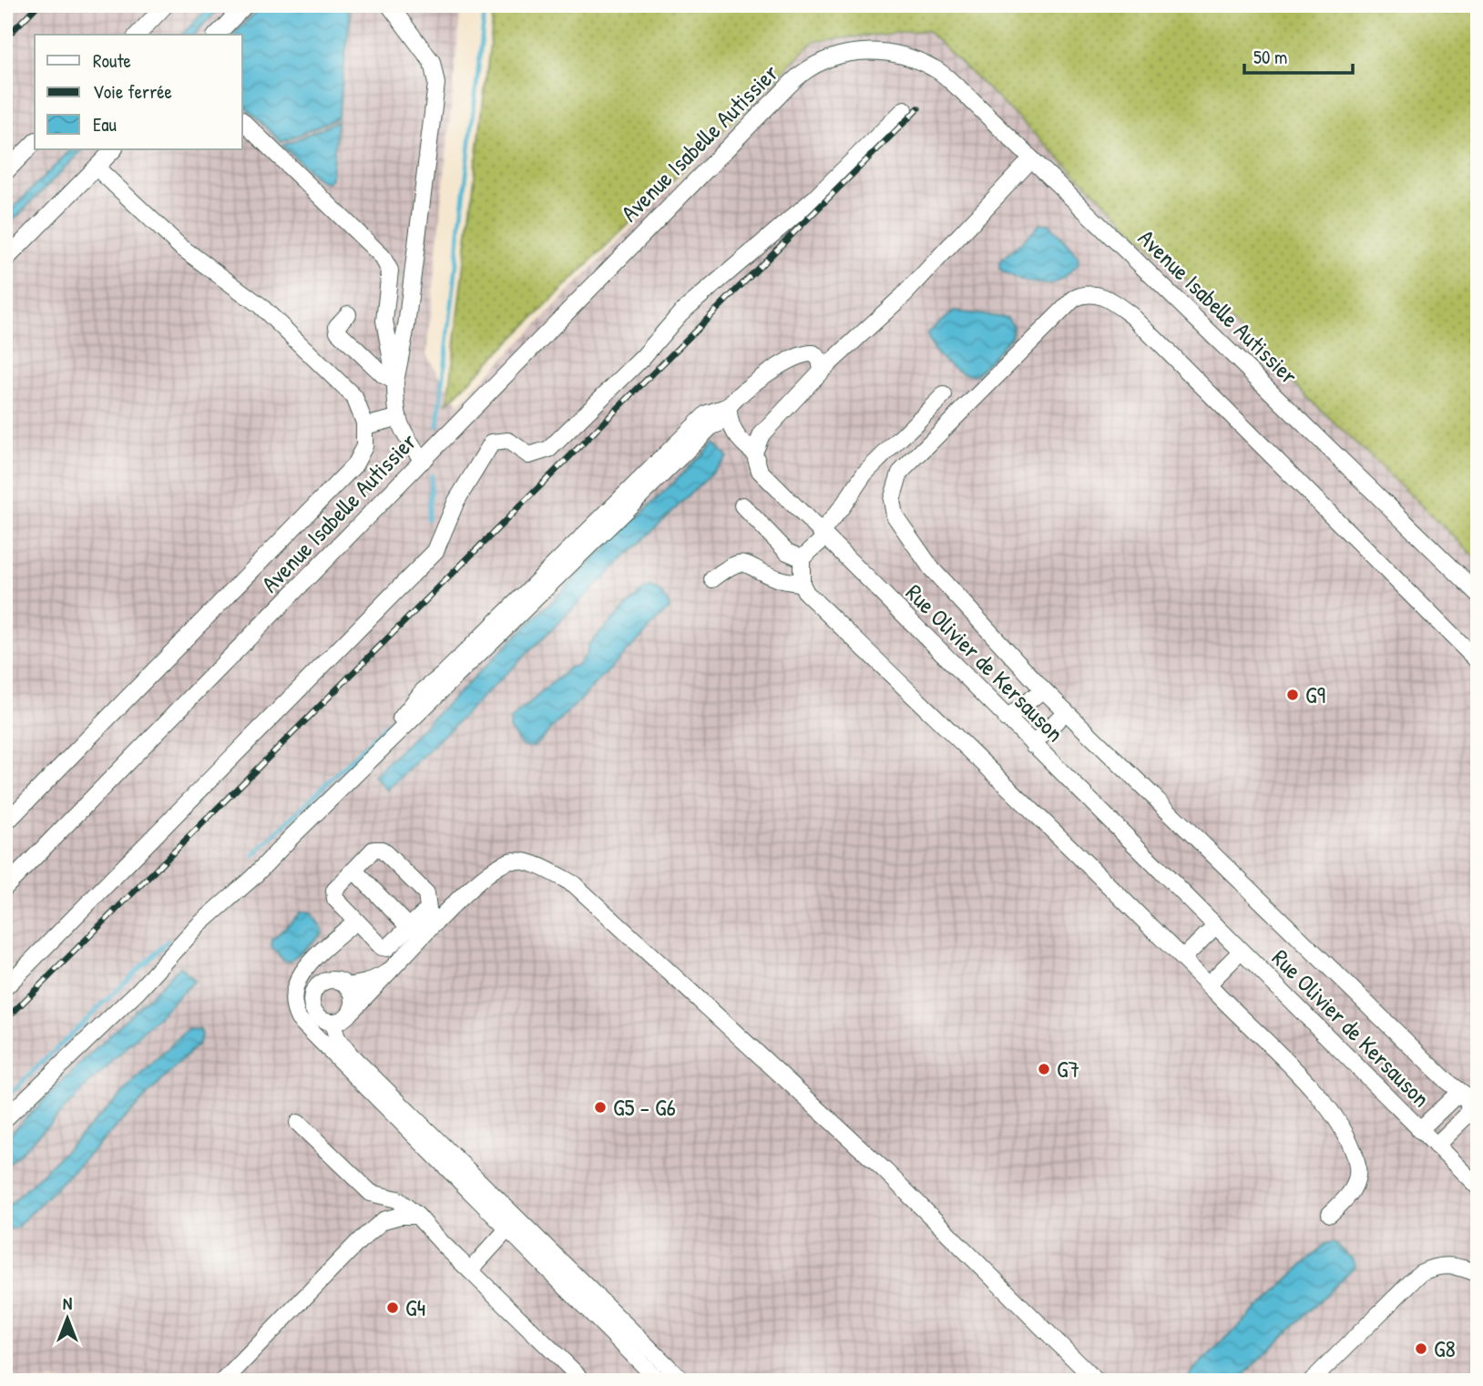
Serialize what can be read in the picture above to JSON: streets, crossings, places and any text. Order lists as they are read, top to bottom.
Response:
{
  "streets": {
    "street": ["Avenue Isabelle Autissier", "Rue Olivier de Kersauson"]
  },
  "places": [
    "G9",
    "G7",
    "G5 - G6",
    "G4",
    "G8"
  ],
  "legend": ["Route", "Voie ferrée", "Eau"],
  "scale_bar": "50 m",
  "north": "top"
}
